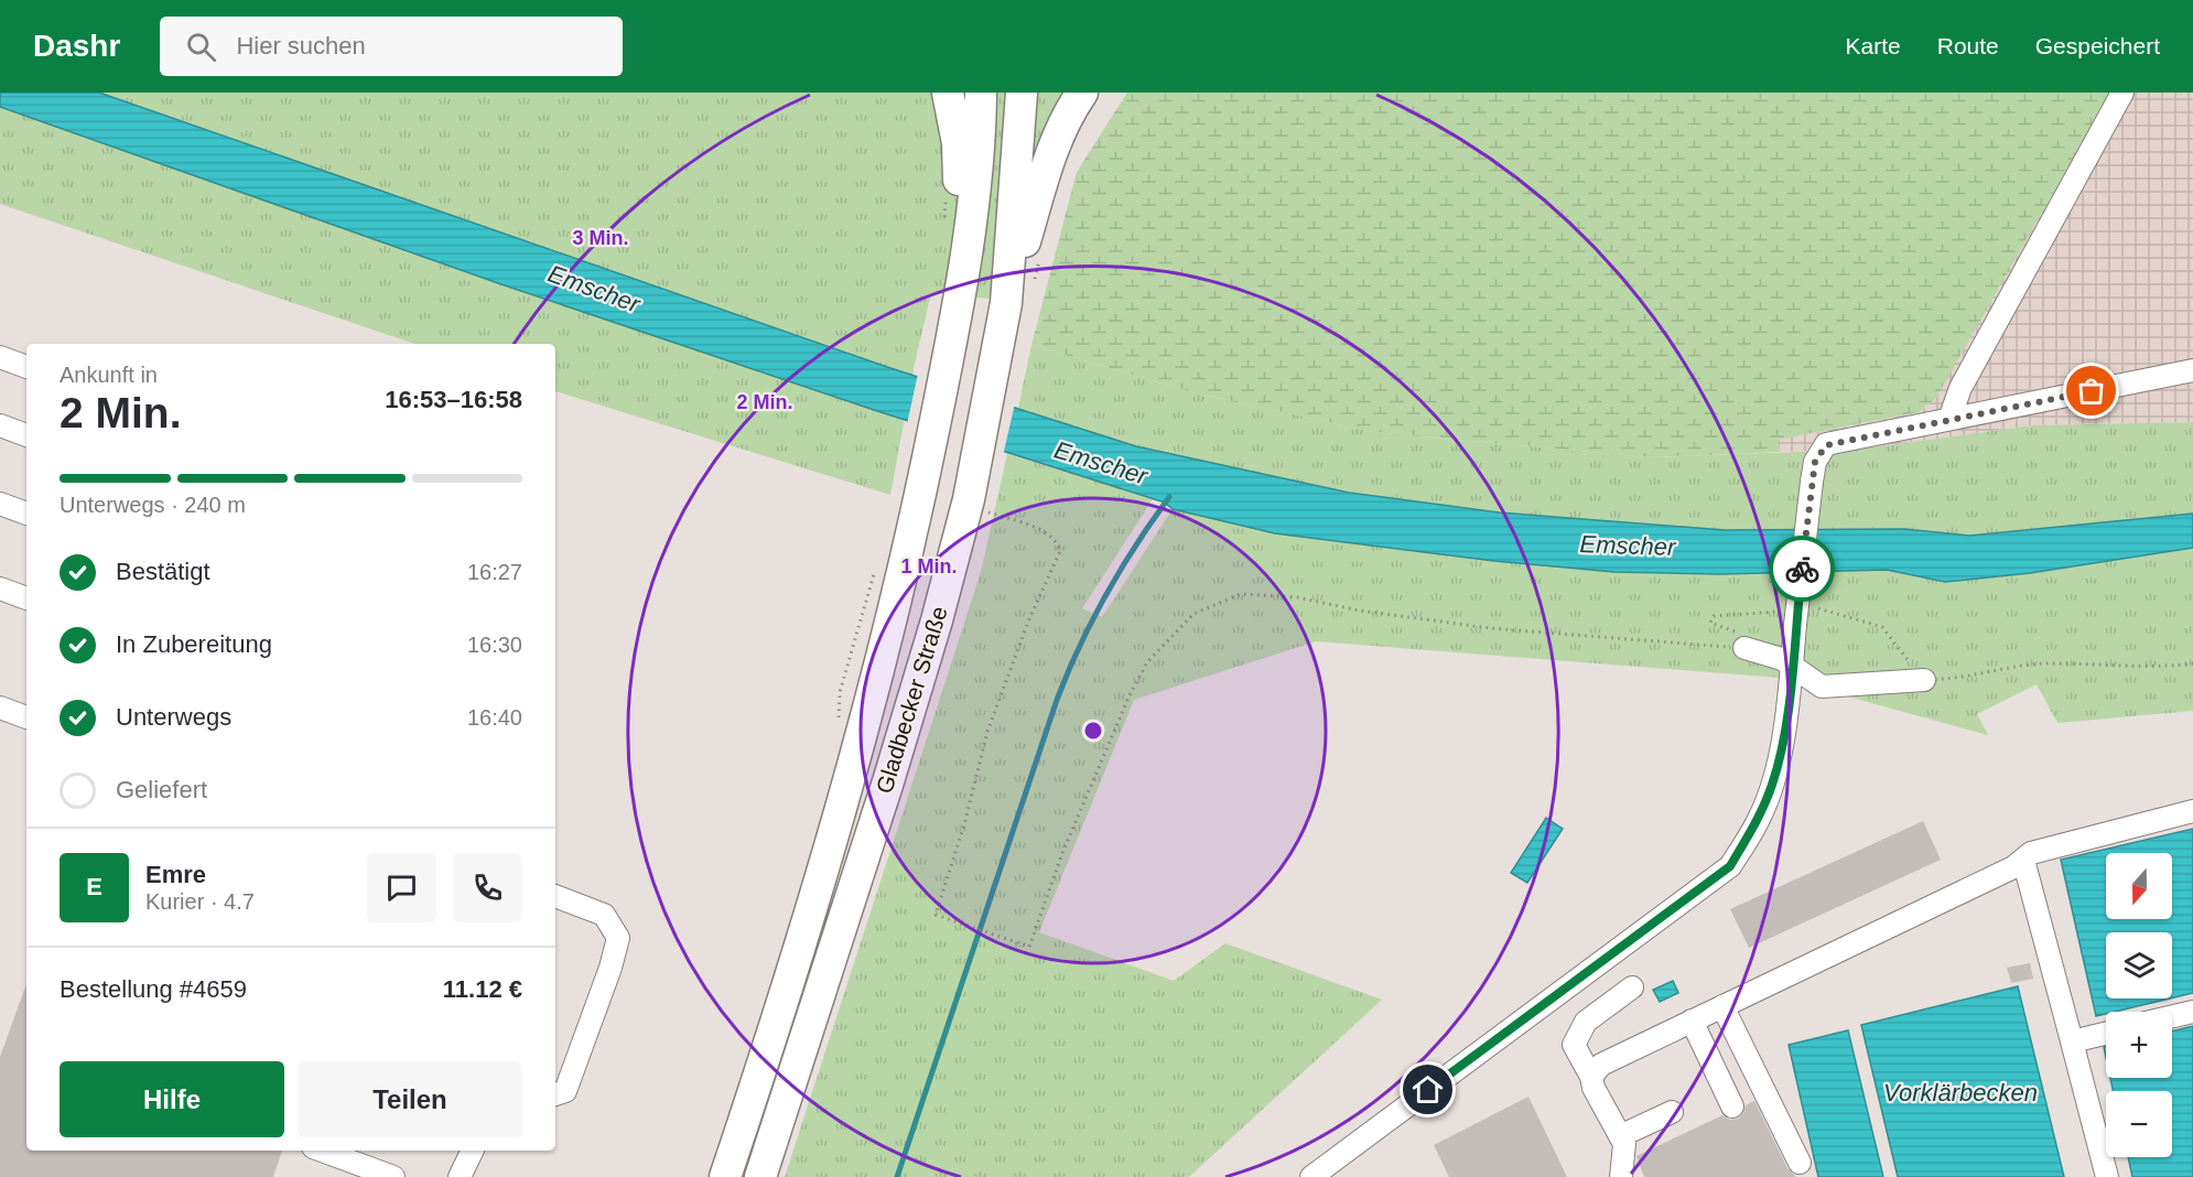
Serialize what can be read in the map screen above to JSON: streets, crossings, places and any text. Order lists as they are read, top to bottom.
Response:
{
  "streets": {
    "highway": ["Gladbecker Straße"]
  },
  "water": ["Emscher", "Vorklärbecken"],
  "north": "bottom",
  "page": {
    "header": "Dashr",
    "search": "Hier suchen",
    "nav": ["Karte", "Route", "Gespeichert"],
    "heading": ["2 Min.", "Ankunft in", "16:53–16:58"],
    "panel": [
      "Emre",
      "Kurier · 4.7",
      "Bestellung #4659",
      "11.12 €"
    ],
    "bar": "Unterwegs · 240 m",
    "list": [
      ["Bestätigt", "16:27"],
      ["In Zubereitung", "16:30"],
      ["Unterwegs", "16:40"],
      "Geliefert"
    ],
    "map_buttons": ["+", "−"],
    "round": "E",
    "buttons": ["Hilfe", "Teilen"]
  },
  "rings": ["3 Min.", "2 Min.", "1 Min."]
}
